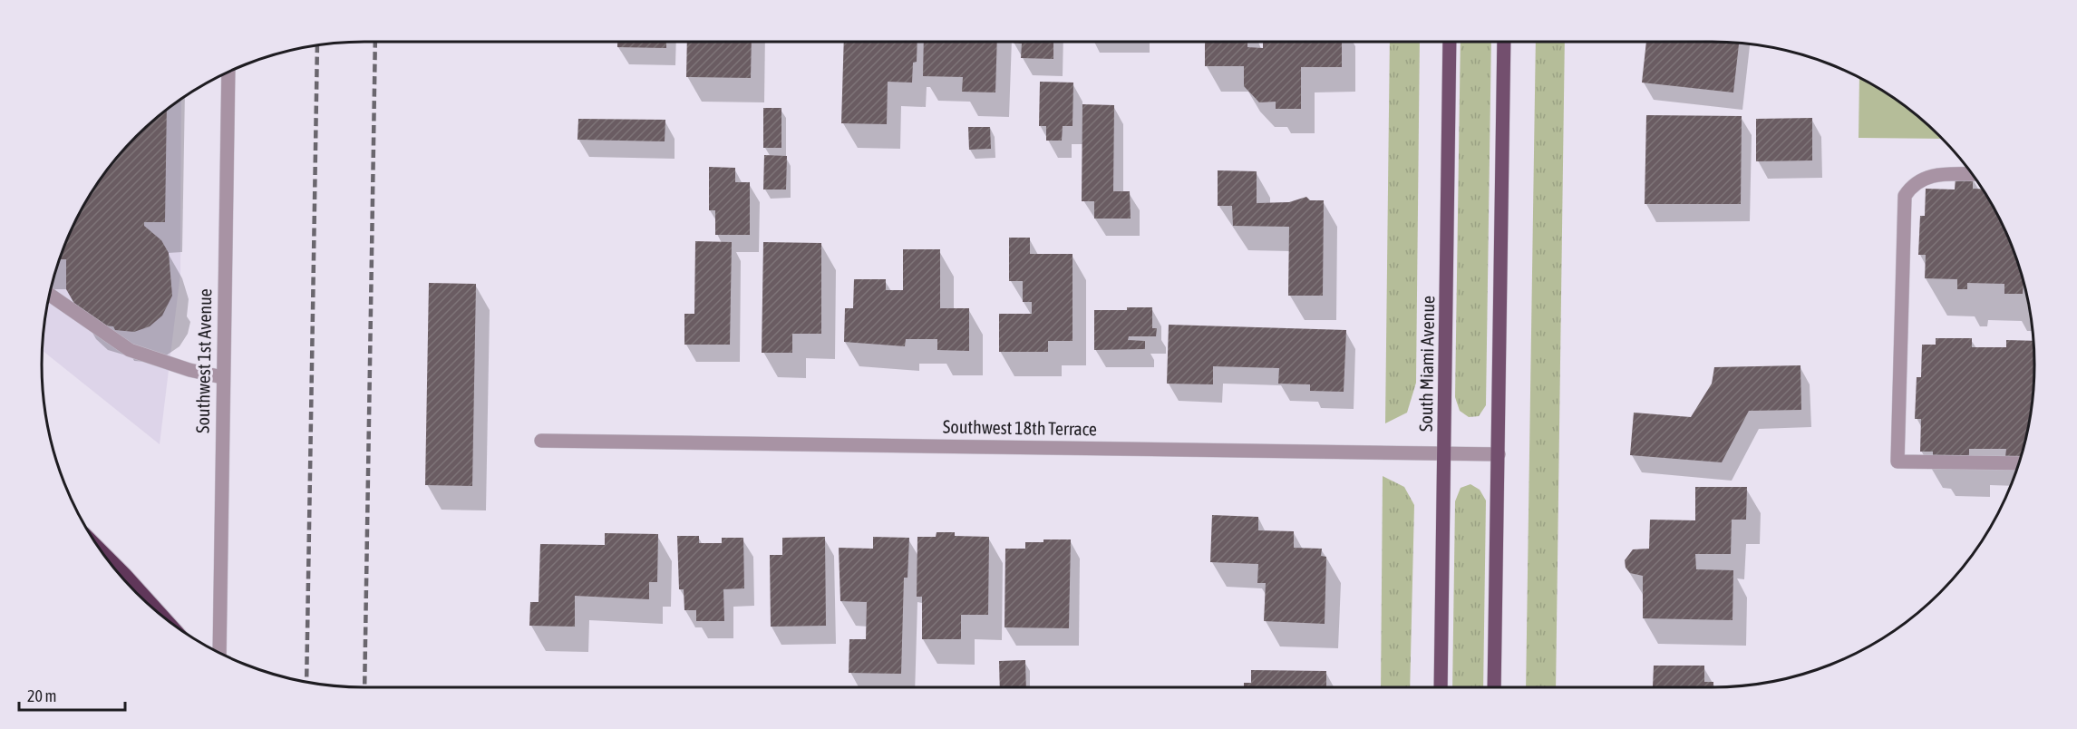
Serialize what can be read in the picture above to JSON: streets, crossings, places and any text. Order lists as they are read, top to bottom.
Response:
{
  "streets": {
    "main road": ["South Miami Avenue"],
    "street": ["Southwest 1st Avenue", "Southwest 18th Terrace"]
  },
  "crossings": [
    ["South Miami Avenue", "Southwest 18th Terrace"]
  ],
  "scale_bar": "20 m"
}
